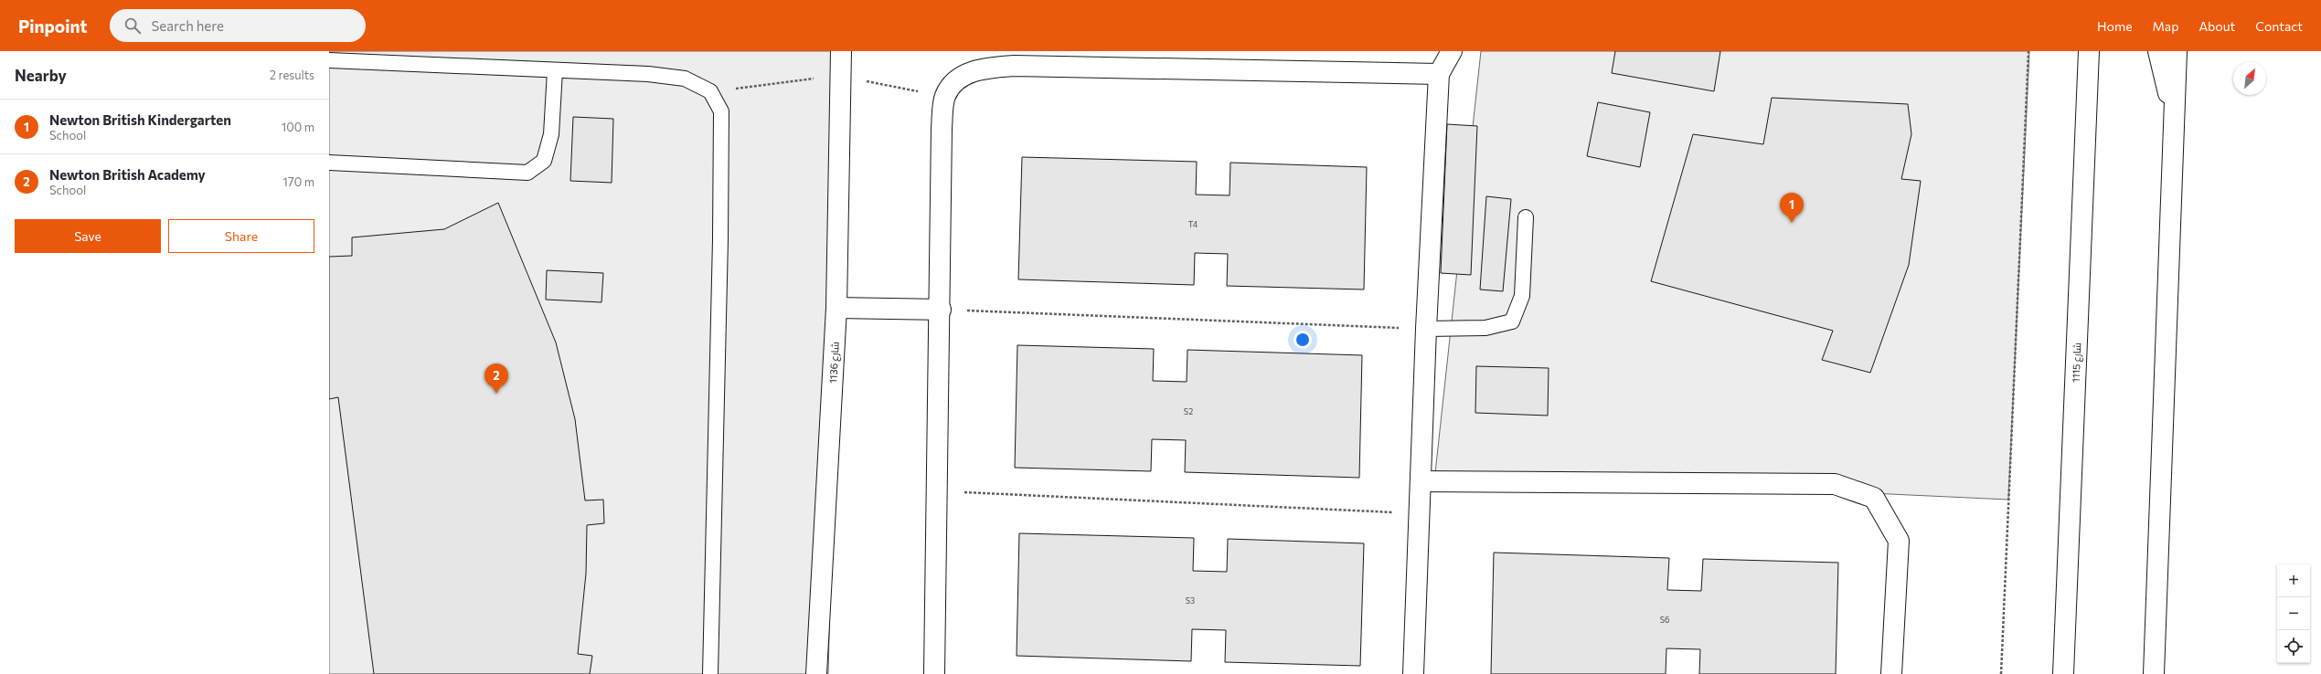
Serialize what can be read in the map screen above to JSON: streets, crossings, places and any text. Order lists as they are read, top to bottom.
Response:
{
  "streets": {
    "street": ["شارع 1136", "شارع 1115"]
  },
  "house_numbers": [
    "T4",
    "S2",
    "S3",
    "S6"
  ],
  "north": "top right",
  "page": {
    "header": "Pinpoint",
    "search": "Search here",
    "nav": [
      "Home",
      "Map",
      "About",
      "Contact"
    ],
    "heading": ["Nearby", "2 results"],
    "list": [
      {
        "mark": "1",
        "name": "Newton British Kindergarten",
        "note": "School",
        "value": "100 m"
      },
      {
        "mark": "2",
        "name": "Newton British Academy",
        "note": "School",
        "value": "170 m"
      }
    ],
    "pins": ["1", "2"],
    "buttons": ["Save", "Share"],
    "map_buttons": ["+", "−"]
  }
}
